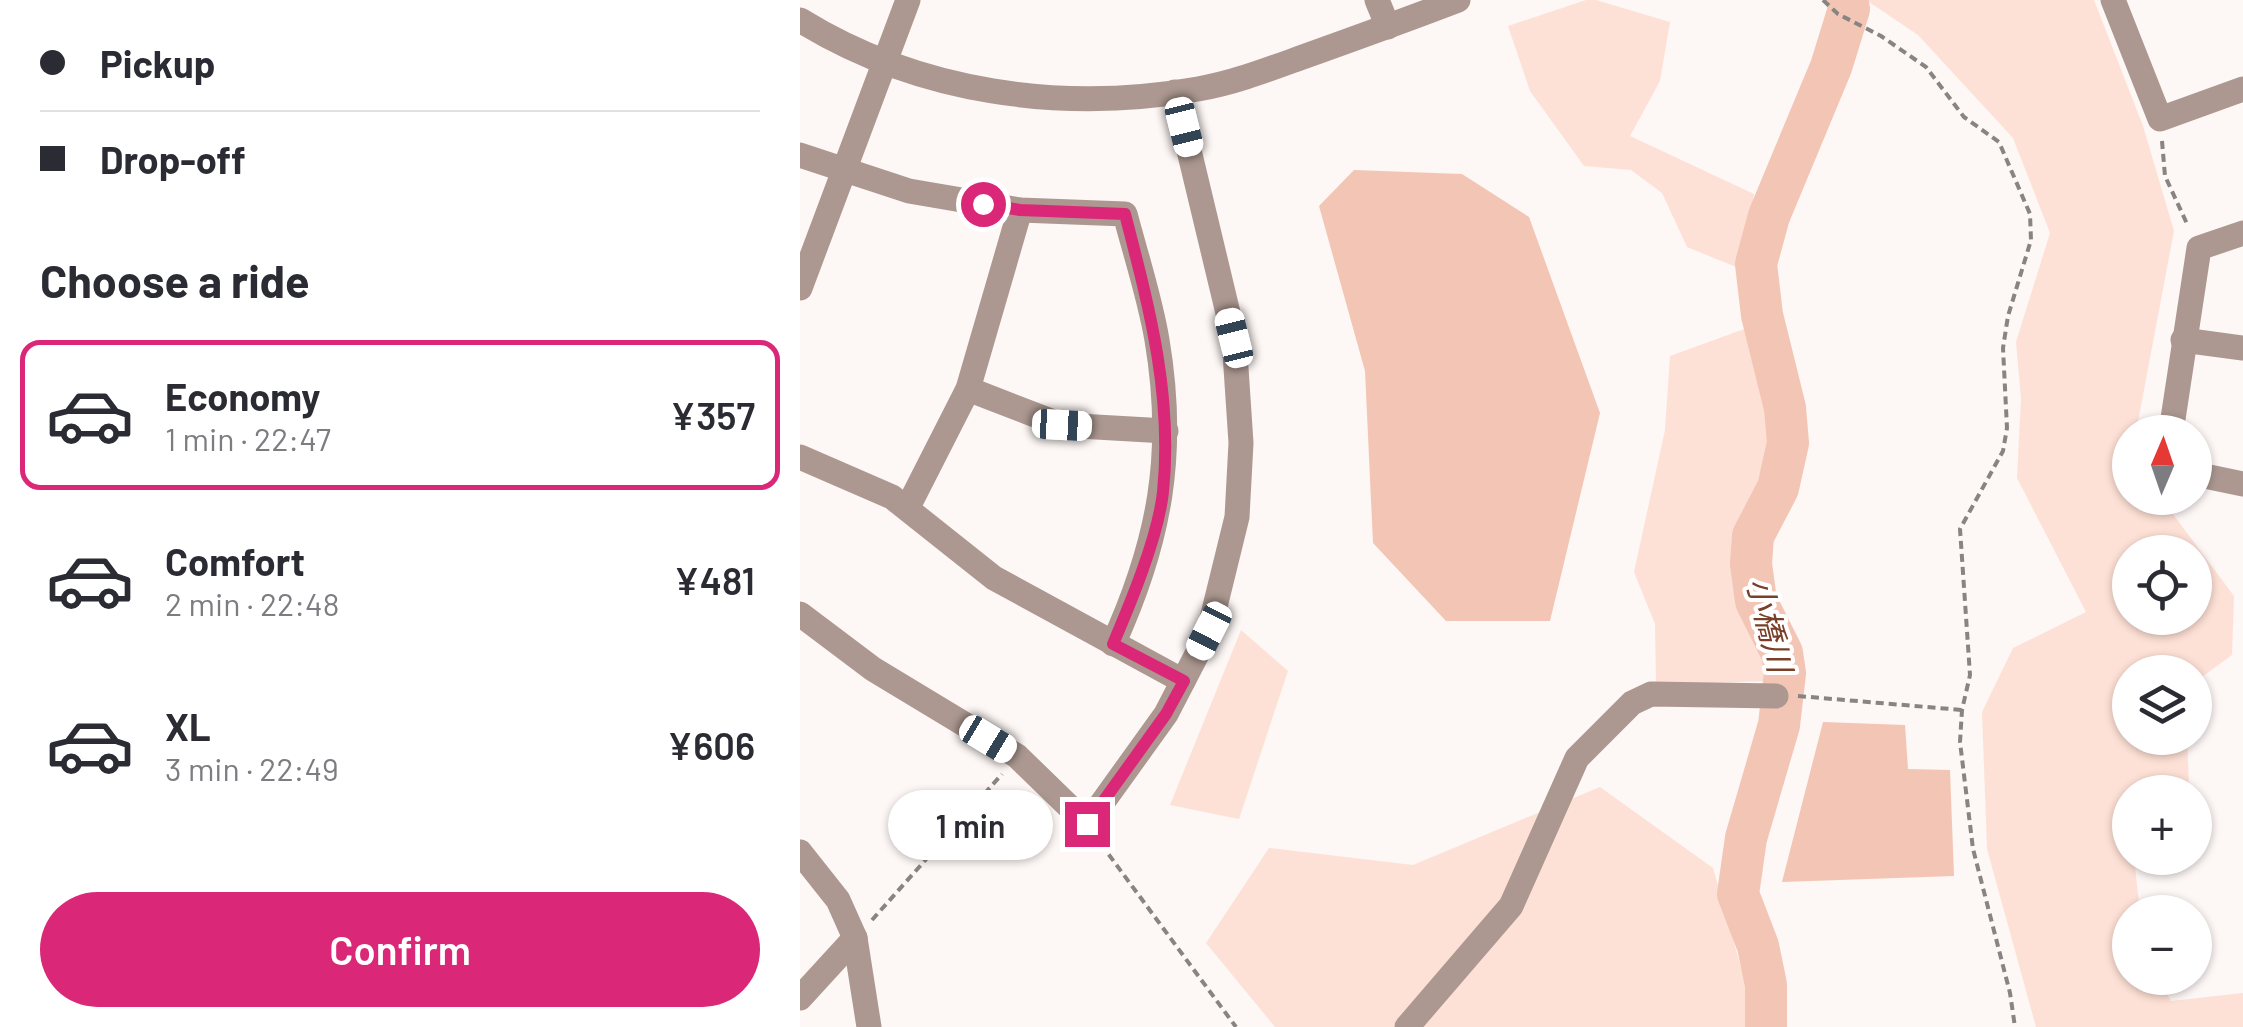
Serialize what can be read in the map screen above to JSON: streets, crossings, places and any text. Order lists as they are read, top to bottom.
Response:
{
  "water": ["小橋川"],
  "north": "top",
  "page": {
    "banner": ["Pickup", "Drop-off"],
    "heading": "Choose a ride",
    "list": [
      {
        "name": "Economy",
        "note": "1 min · 22:47",
        "value": "¥357"
      },
      {
        "name": "Comfort",
        "note": "2 min · 22:48",
        "value": "¥481"
      },
      {
        "name": "XL",
        "note": "3 min · 22:49",
        "value": "¥606"
      }
    ],
    "map_buttons": ["+", "−"],
    "bubble": "1 min",
    "buttons": "Confirm"
  }
}
